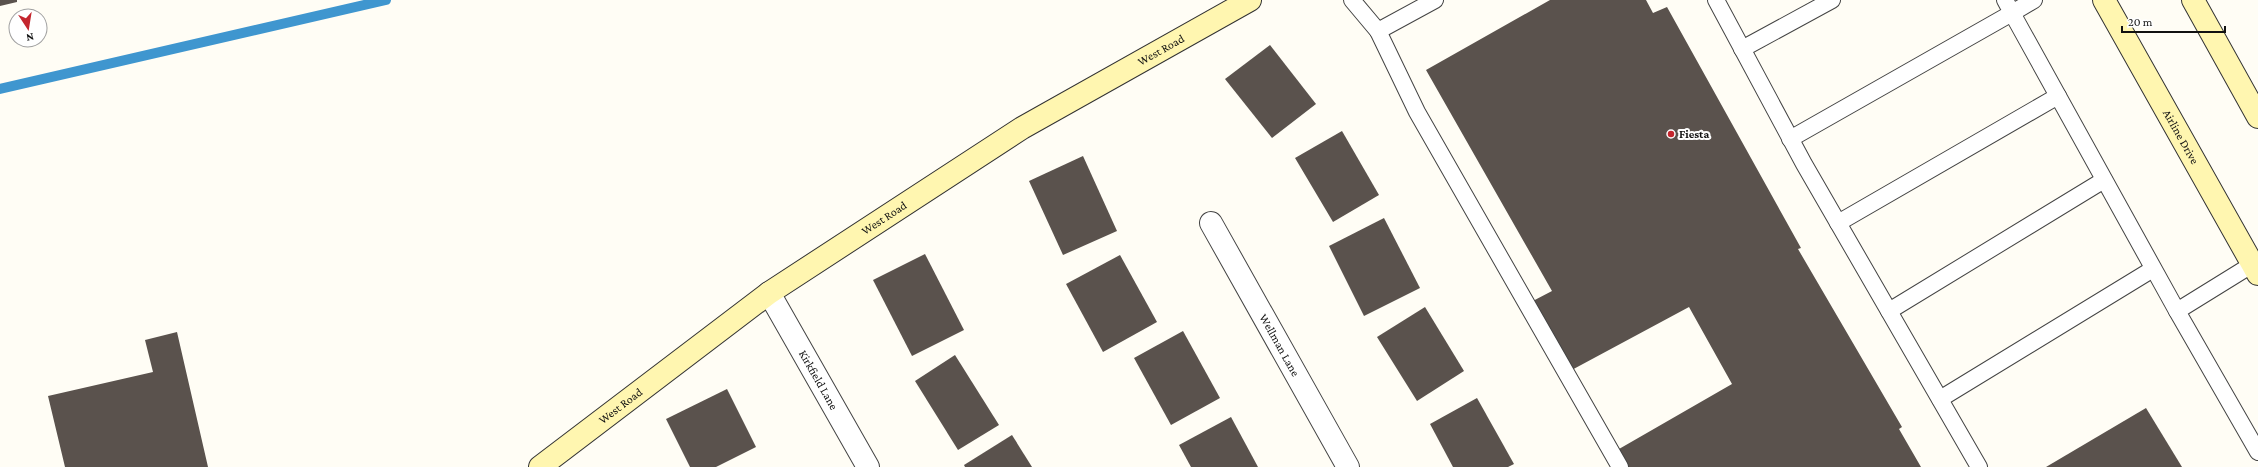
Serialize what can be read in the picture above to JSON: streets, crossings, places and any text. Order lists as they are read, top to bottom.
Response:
{
  "streets": {
    "street": [
      "West Road",
      "Airline Drive",
      "Wellman Lane",
      "Kirkfield Lane"
    ]
  },
  "crossings": [
    ["West Road", "Kirkfield Lane"]
  ],
  "places": ["Fiesta"],
  "scale_bar": "20 m",
  "north": "bottom"
}
